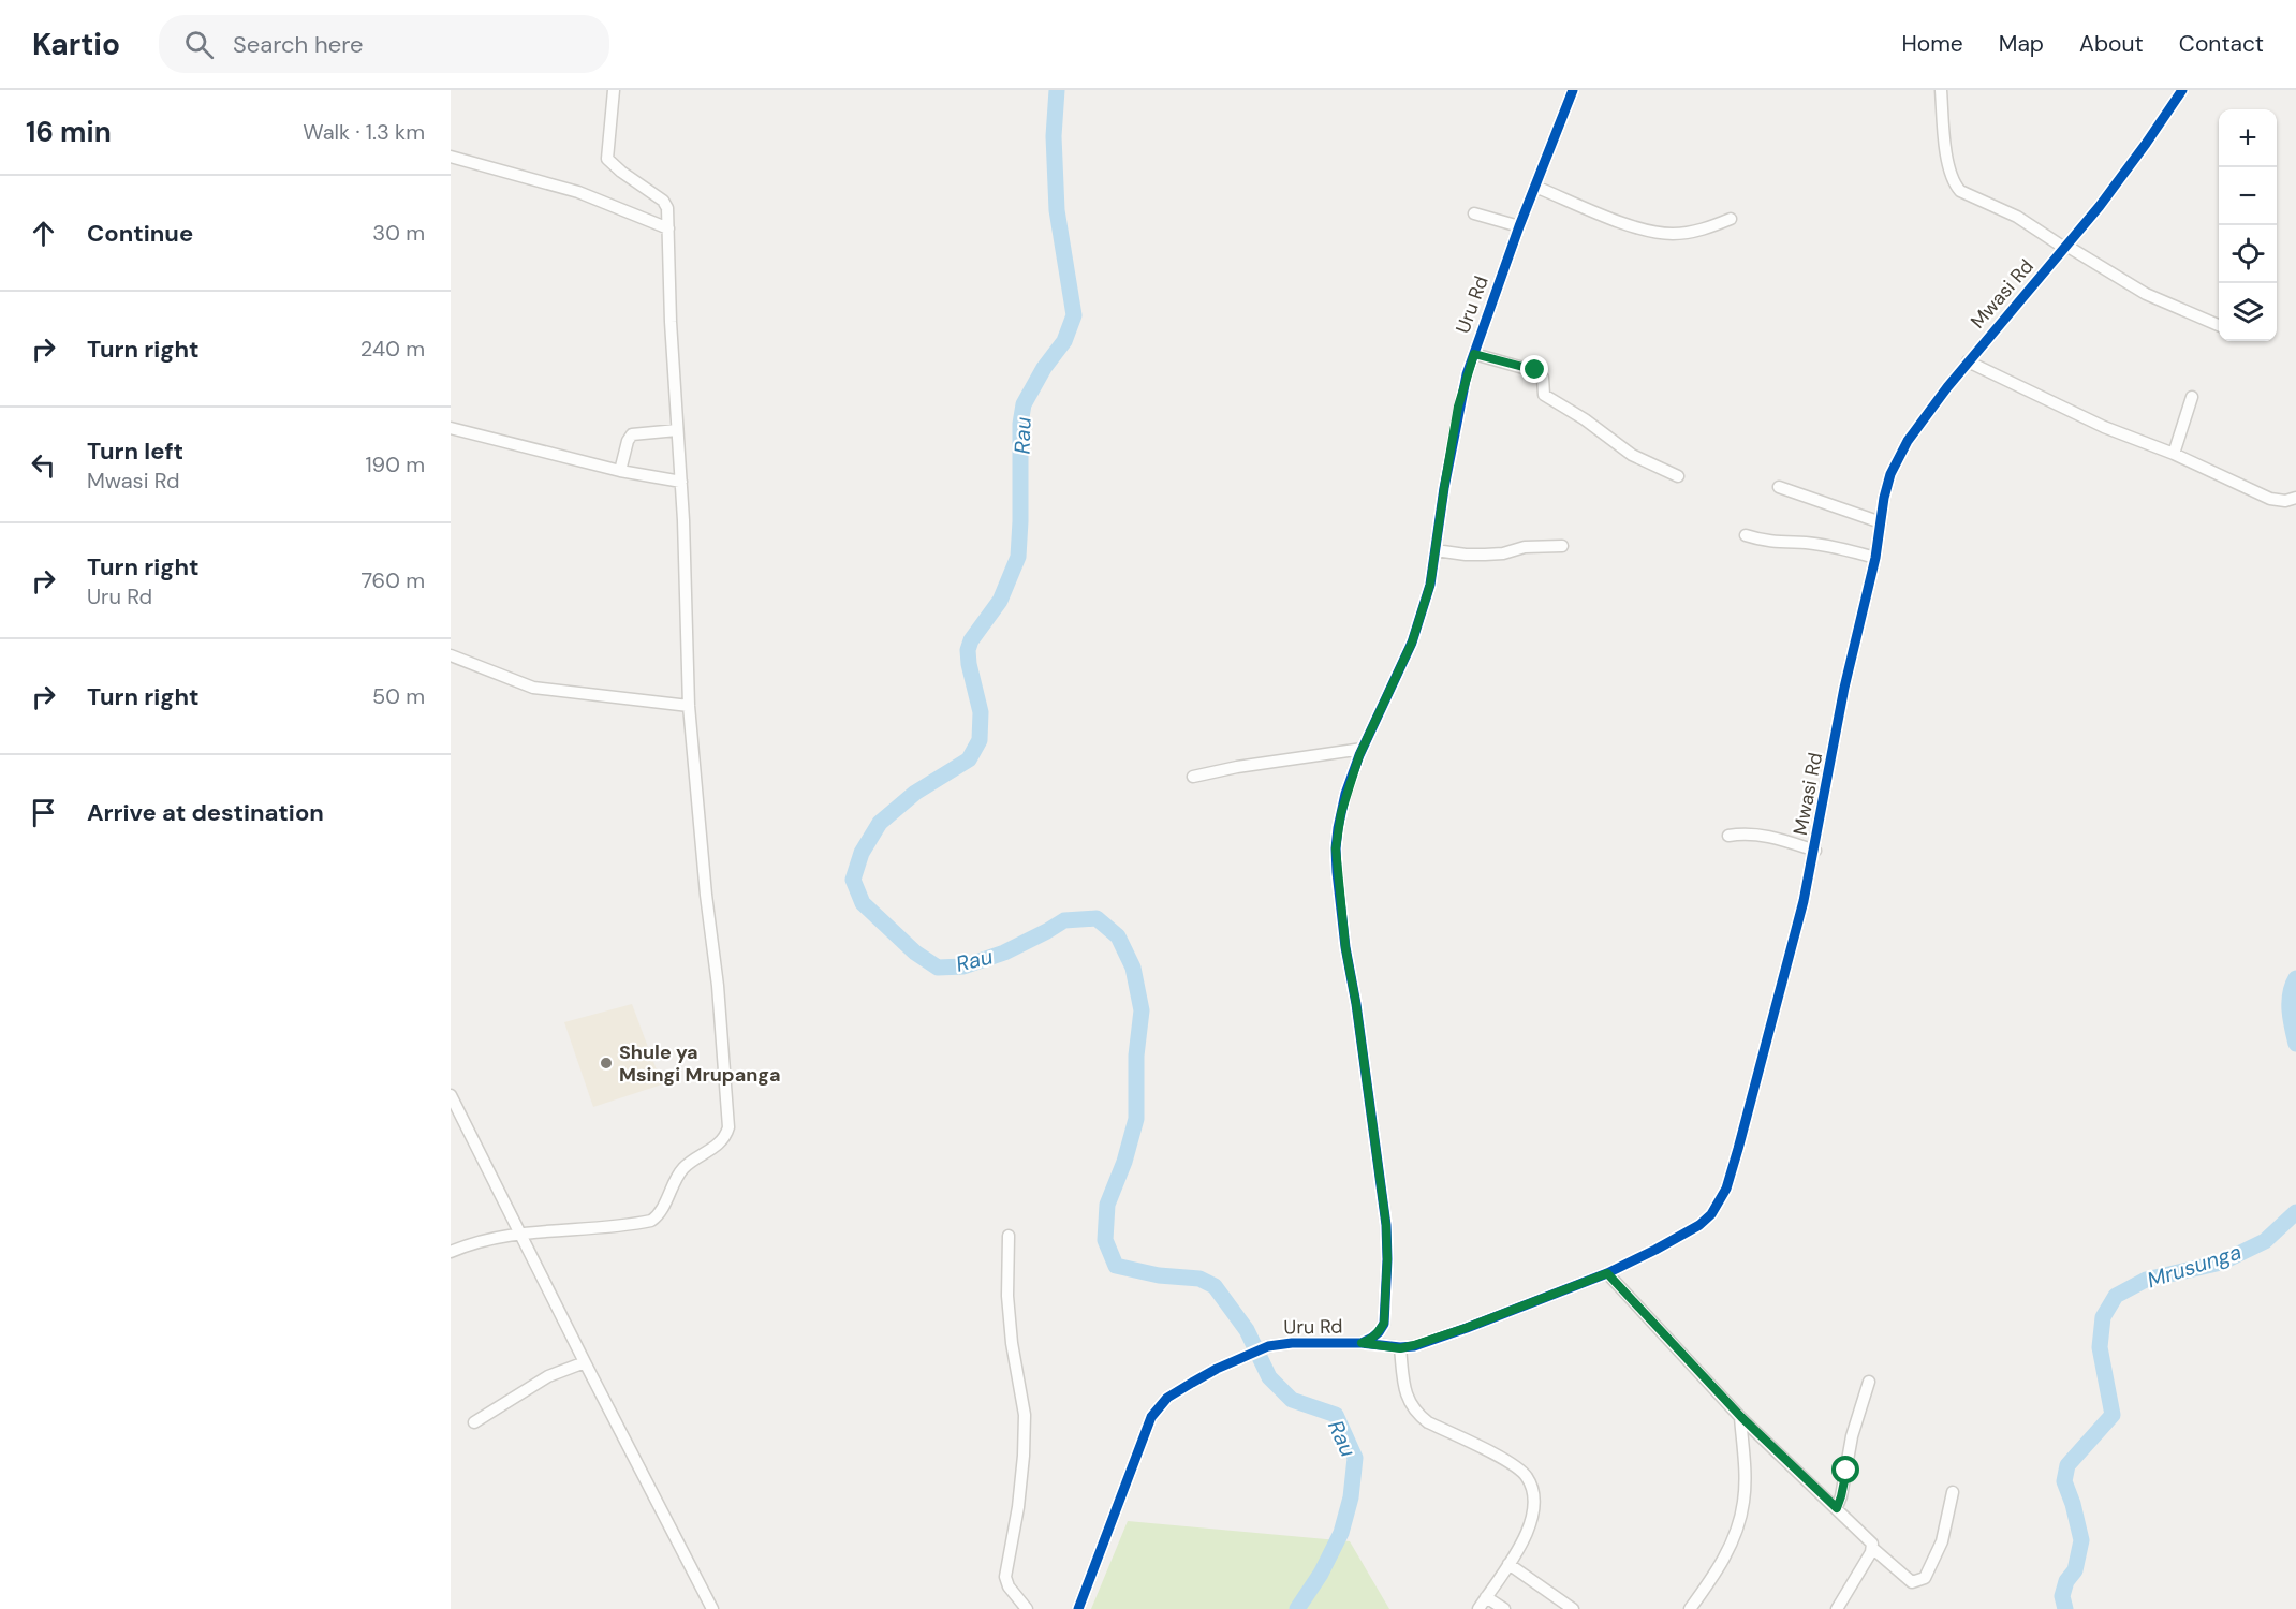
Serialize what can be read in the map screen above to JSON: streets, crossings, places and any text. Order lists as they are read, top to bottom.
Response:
{
  "streets": {
    "street": ["Mwasi Rd", "Uru Rd"]
  },
  "crossings": [
    ["Mwasi Rd", "Uru Rd"]
  ],
  "water": ["Rau", "Mrusunga"],
  "places": ["Shule ya Msingi Mrupanga"],
  "page": {
    "header": "Kartio",
    "search": "Search here",
    "nav": [
      "Home",
      "Map",
      "About",
      "Contact"
    ],
    "heading": ["16 min", "Walk · 1.3 km"],
    "map_buttons": ["+", "−"],
    "list": [
      ["Continue", "30 m"],
      ["Turn right", "240 m"],
      ["Turn left", "Mwasi Rd", "190 m"],
      ["Turn right", "Uru Rd", "760 m"],
      ["Turn right", "50 m"],
      "Arrive at destination"
    ]
  }
}
